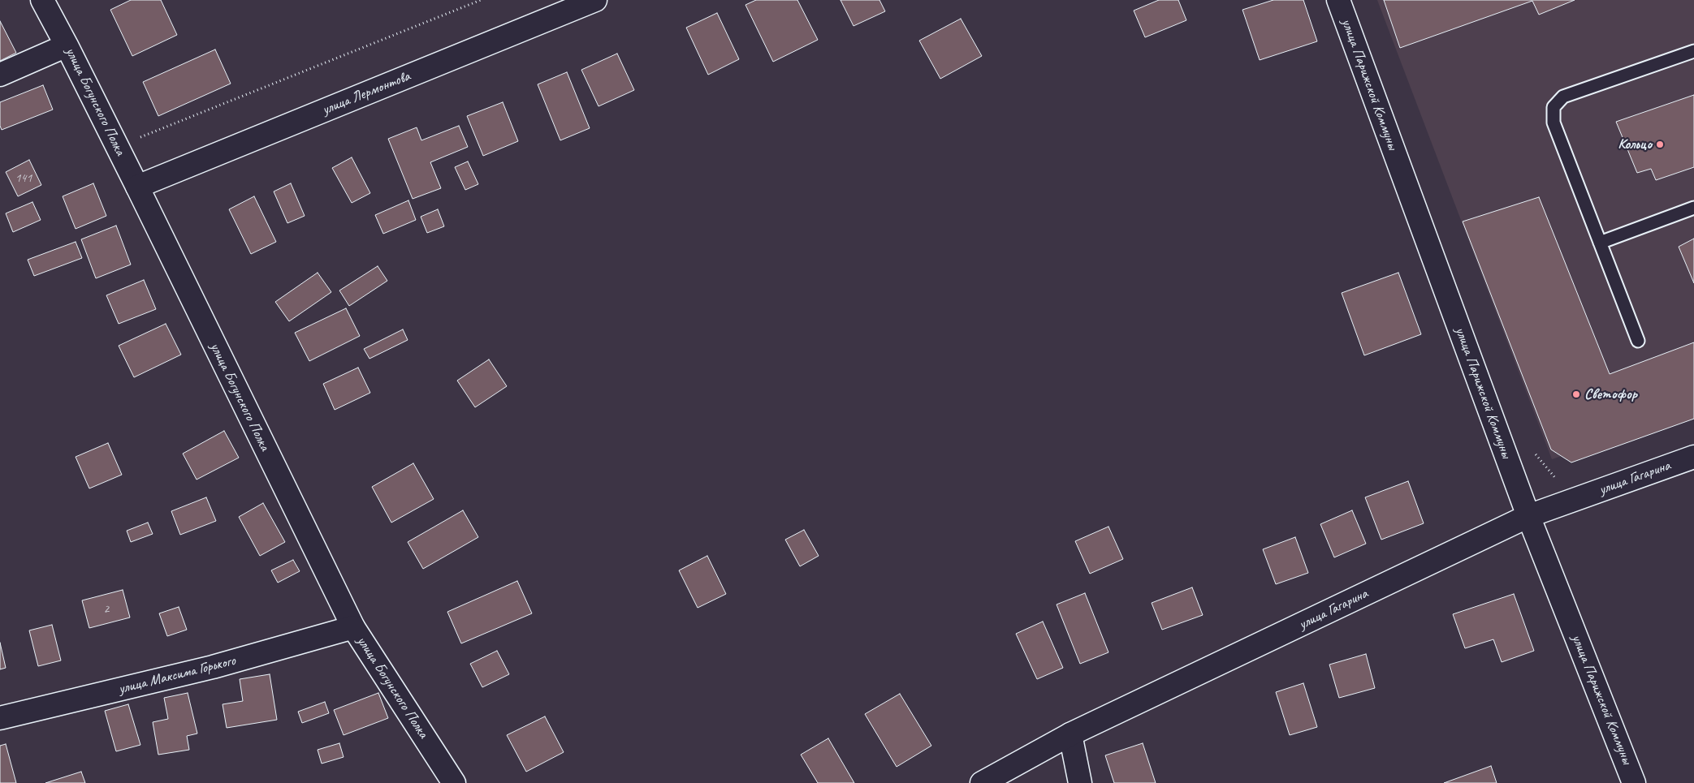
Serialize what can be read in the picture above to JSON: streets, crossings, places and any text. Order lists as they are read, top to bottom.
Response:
{
  "streets": {
    "street": [
      "улица Парижской Коммуны",
      "улица Лермонтова",
      "улица Богунского Полка",
      "улица Гагарина",
      "улица Максима Горького"
    ]
  },
  "crossings": [
    ["улица Парижской Коммуны", "улица Гагарина"],
    ["улица Лермонтова", "улица Богунского Полка"],
    ["улица Богунского Полка", "улица Максима Горького"]
  ],
  "places": ["Кольцо", "Светофор"],
  "house_numbers": ["141", "2"]
}
